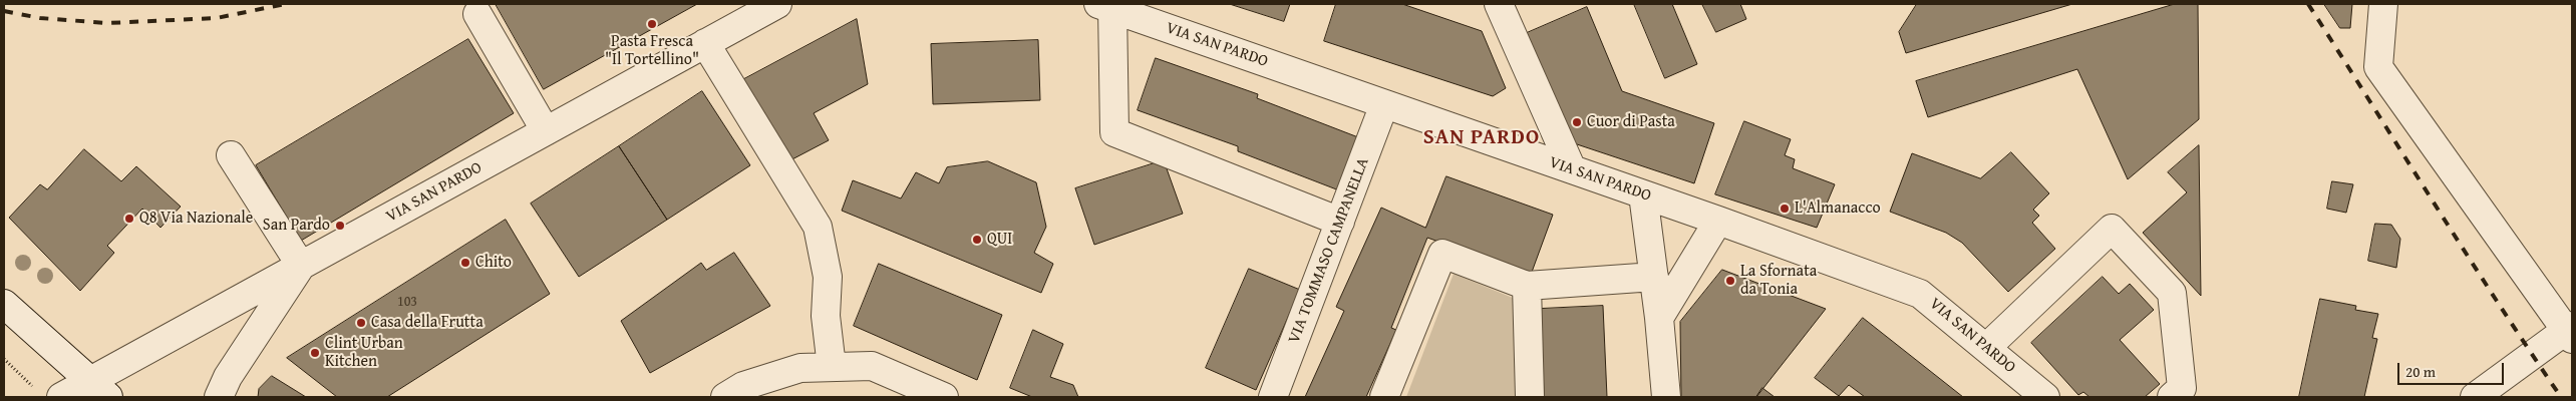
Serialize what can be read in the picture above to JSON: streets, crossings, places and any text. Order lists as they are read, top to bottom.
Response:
{
  "streets": {
    "street": ["VIA SAN PARDO", "VIA TOMMASO CAMPANELLA"]
  },
  "crossings": [
    ["VIA SAN PARDO", "VIA TOMMASO CAMPANELLA"]
  ],
  "districts": ["SAN PARDO"],
  "places": [
    "Pasta Fresca \"Il Tortellino\"",
    "Cuor di Pasta",
    "L'Almanacco",
    "Q8 Via Nazionale",
    "San Pardo",
    "QUI",
    "Chito",
    "La Sfornata da Tonia",
    "Casa della Frutta",
    "Clint Urban Kitchen"
  ],
  "house_numbers": ["103"],
  "scale_bar": "20 m"
}
